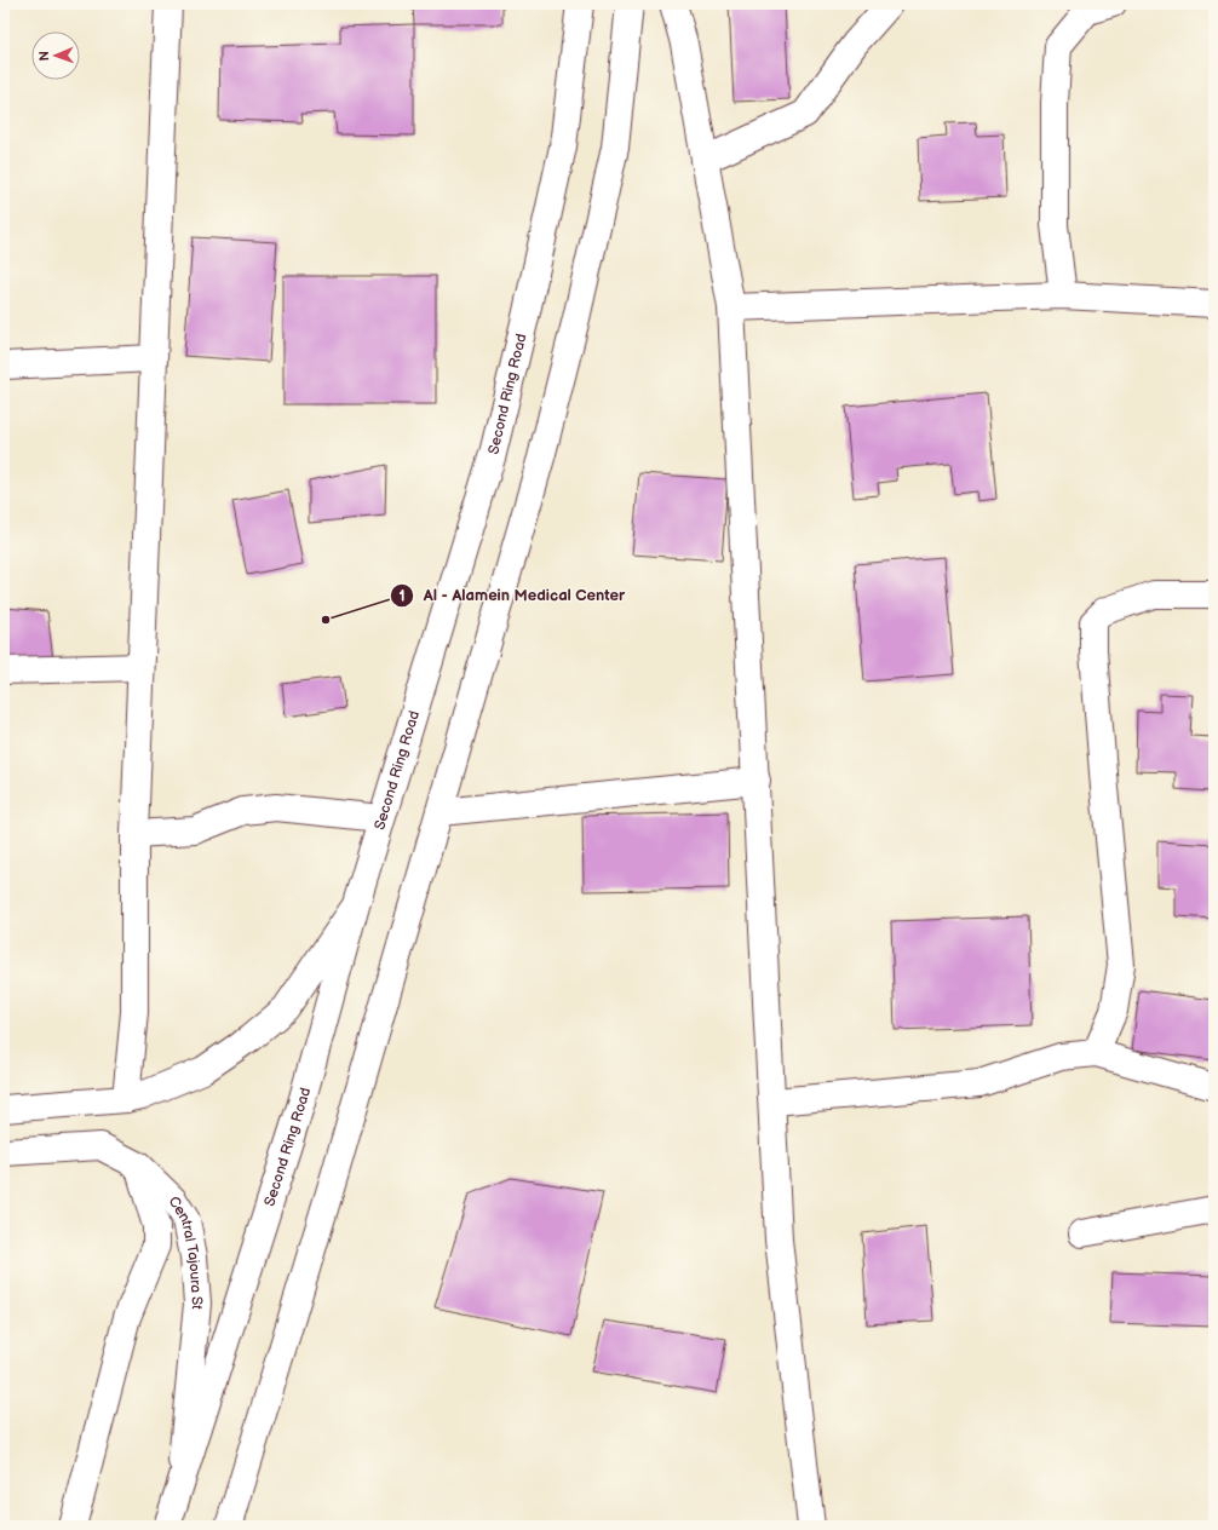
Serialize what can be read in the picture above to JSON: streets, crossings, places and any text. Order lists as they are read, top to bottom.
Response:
{
  "streets": {
    "main road": ["Second Ring Road", "Central Tajoura St"]
  },
  "crossings": [
    ["Second Ring Road", "Central Tajoura St"]
  ],
  "places": ["Al - Alamein Medical Center"],
  "north": "left"
}
